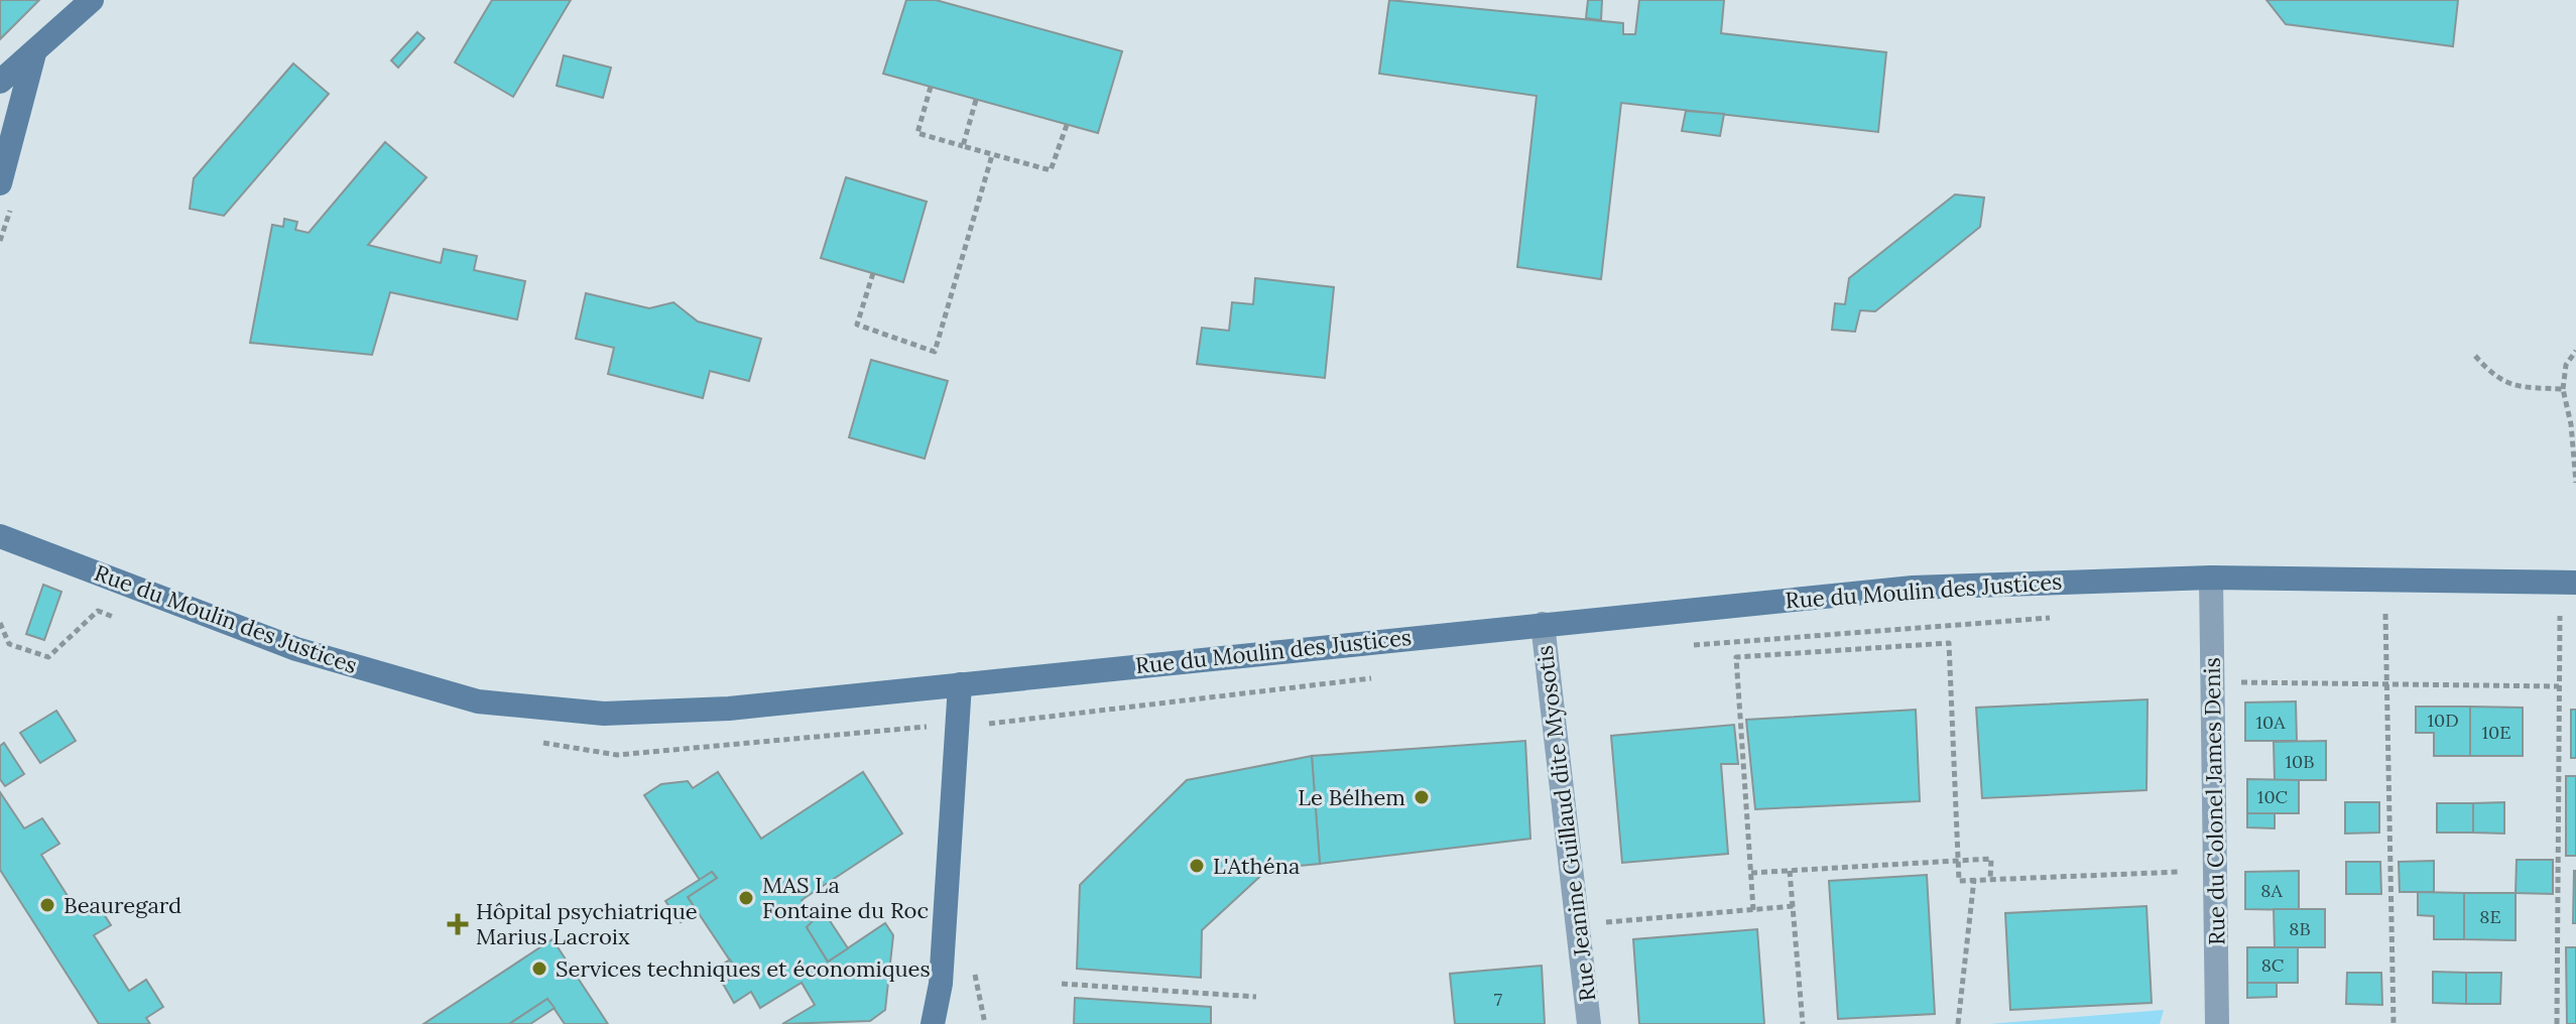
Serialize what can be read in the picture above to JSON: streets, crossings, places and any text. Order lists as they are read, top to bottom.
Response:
{
  "streets": {
    "street": ["Rue du Moulin des Justices", "Rue du Colonel James Denis", "Rue Jeanine Guillaud dite Myosotis"]
  },
  "crossings": [
    ["Rue du Moulin des Justices", "Rue du Colonel James Denis"],
    ["Rue du Moulin des Justices", "Rue Jeanine Guillaud dite Myosotis"]
  ],
  "places": {
    "other": [
      "Le Bélhem",
      "L'Athéna",
      "MAS La Fontaine du Roc",
      "Beauregard",
      "Services techniques et économiques"
    ],
    "health": ["Hôpital psychiatrique Marius Lacroix"]
  },
  "house_numbers": [
    "10D",
    "10A",
    "10E",
    "10B",
    "10C",
    "8A",
    "8E",
    "8B",
    "8C",
    "7"
  ]
}
